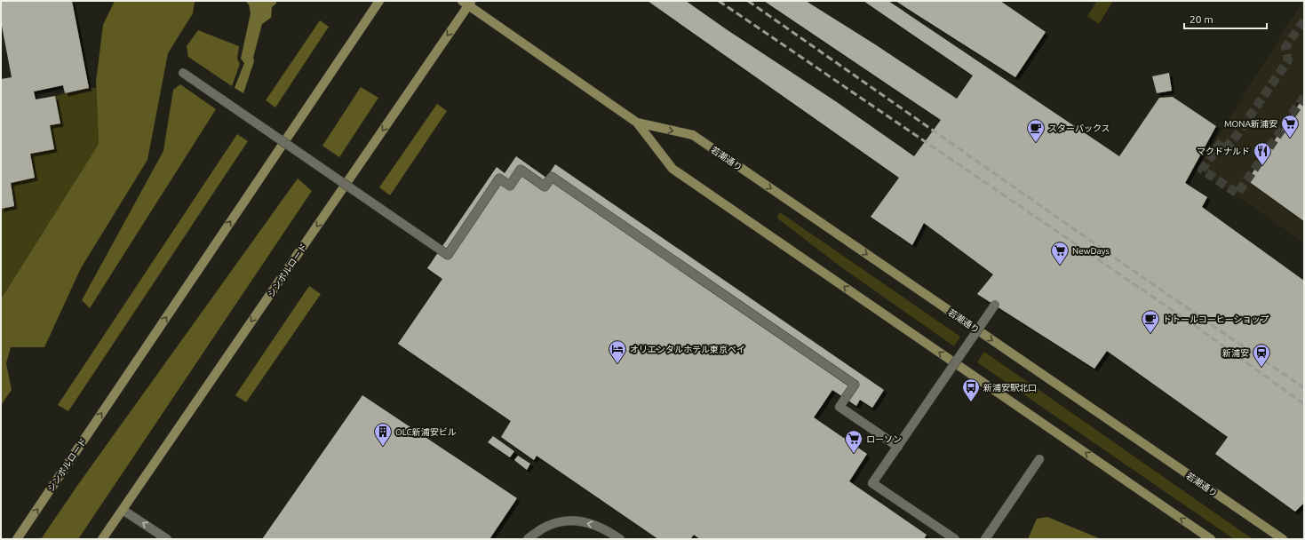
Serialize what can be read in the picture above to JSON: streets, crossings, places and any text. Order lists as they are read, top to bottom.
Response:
{
  "streets": {
    "main road": ["若潮通り", "シンボルロード"]
  },
  "crossings": [
    ["若潮通り", "シンボルロード"]
  ],
  "places": {
    "supermarket": ["MONA新浦安", "NewDays", "ローソン"],
    "cafe": ["スターバックス", "ドトールコーヒーショップ"],
    "restaurant": ["マクドナルド"],
    "hotel": ["オリエンタルホテル東京ベイ"],
    "station": ["新浦安"],
    "bus stop": ["新浦安駅北口"],
    "building": ["OLC新浦安ビル"]
  },
  "scale_bar": "20 m"
}
